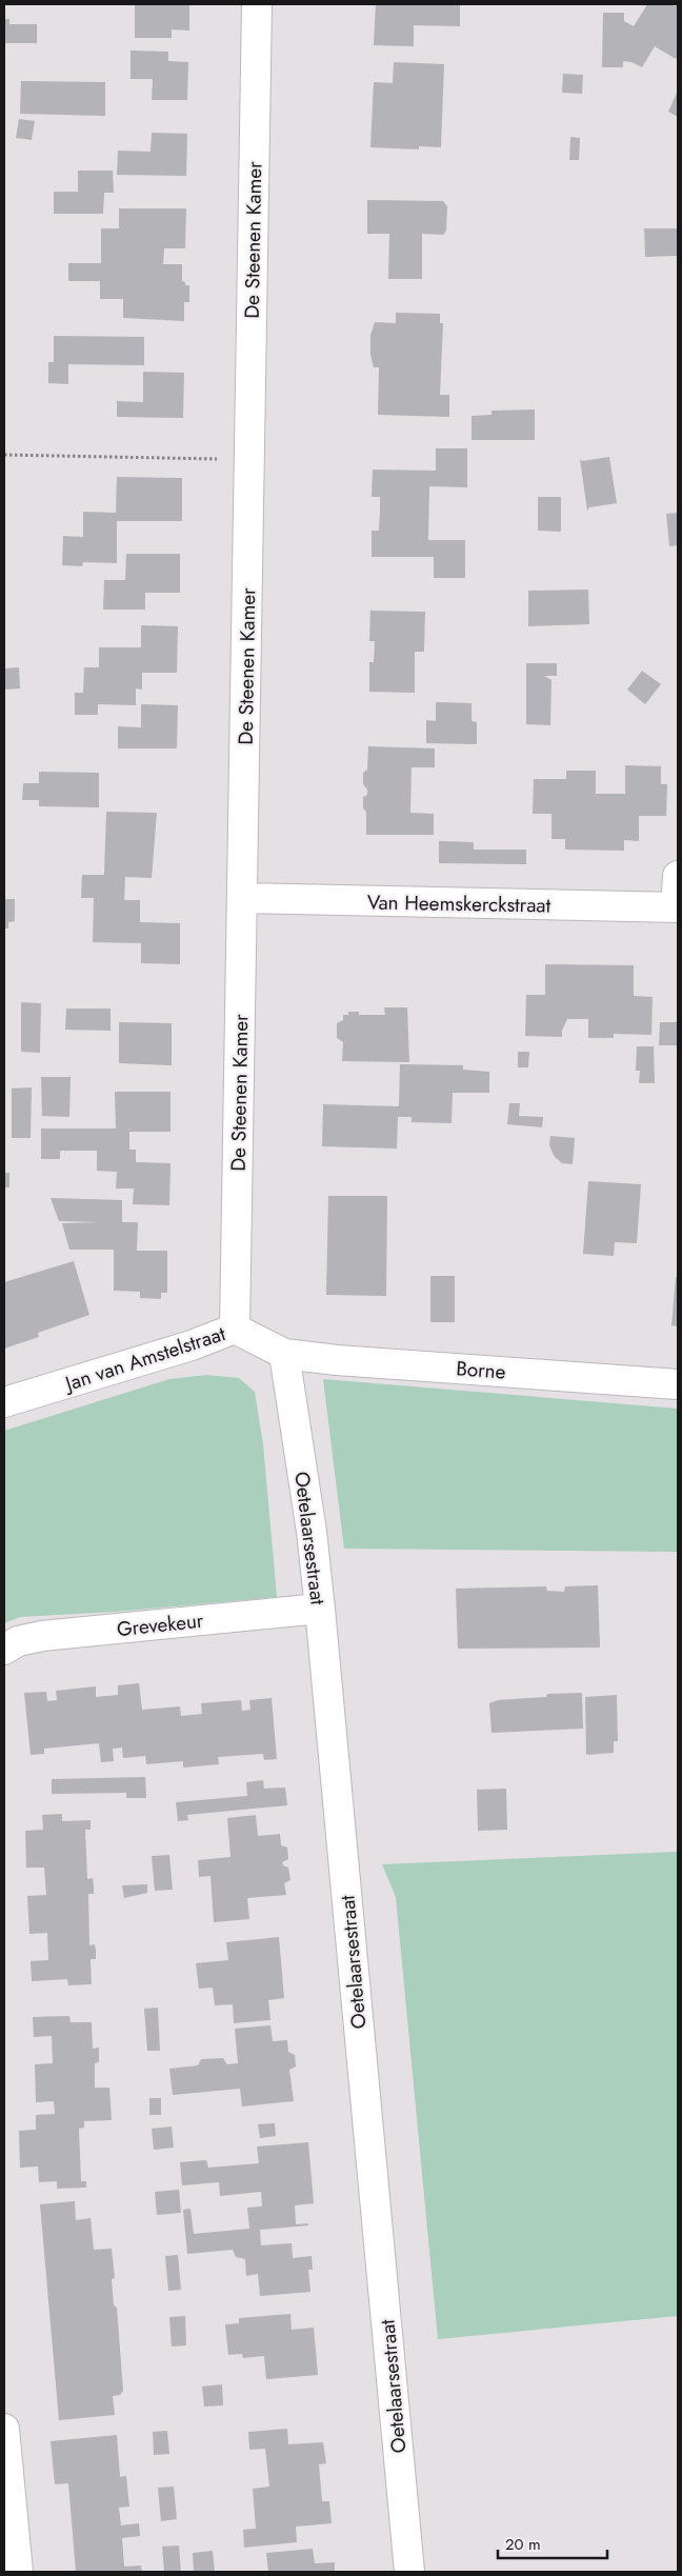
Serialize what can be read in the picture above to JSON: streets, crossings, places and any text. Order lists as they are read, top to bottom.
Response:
{
  "streets": {
    "street": [
      "De Steenen Kamer",
      "Van Heemskerckstraat",
      "Jan van Amstelstraat",
      "Borne",
      "Oetelaarsestraat",
      "Grevekeur"
    ]
  },
  "crossings": [
    ["De Steenen Kamer", "Van Heemskerckstraat"],
    ["De Steenen Kamer", "Jan van Amstelstraat"],
    ["Jan van Amstelstraat", "Borne"],
    ["Jan van Amstelstraat", "Oetelaarsestraat"],
    ["Borne", "Oetelaarsestraat"],
    ["Oetelaarsestraat", "Grevekeur"]
  ],
  "scale_bar": "20 m"
}
